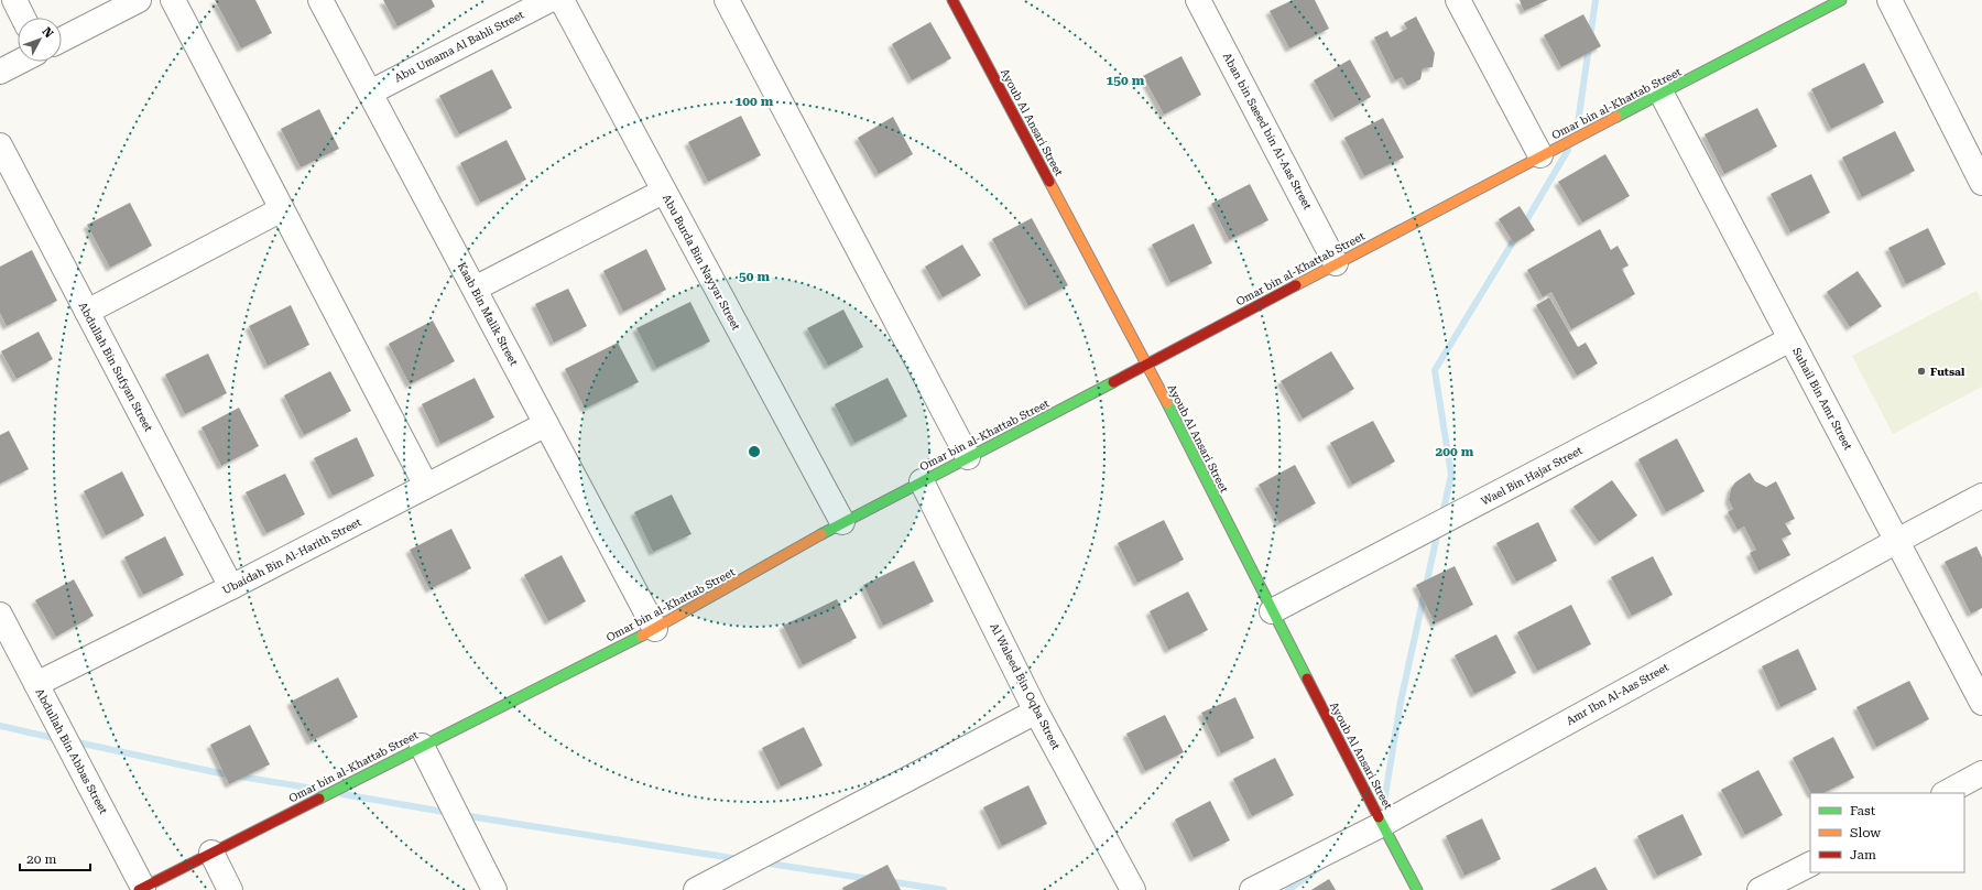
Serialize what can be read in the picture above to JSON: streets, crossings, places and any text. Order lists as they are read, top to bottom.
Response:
{
  "streets": {
    "street": [
      "Abu Umama Al Bahli Street",
      "Omar bin al-Khattab Street",
      "Ayoub Al Ansari Street",
      "Aban bin Saeed bin Al-Aas Street",
      "Abu Burda Bin Nayyar Street",
      "Kaab Bin Malik Street",
      "Abdullah Bin Sufyan Street",
      "Suhail Bin Amr Street",
      "Wael Bin Hajar Street",
      "Ubaidah Bin Al-Harith Street",
      "Al Waleed Bin Oqba Street",
      "Amr Ibn Al-Aas Street",
      "Abdullah Bin Abbas Street"
    ]
  },
  "crossings": [
    ["Abu Umama Al Bahli Street", "Kaab Bin Malik Street"],
    ["Omar bin al-Khattab Street", "Ayoub Al Ansari Street"],
    ["Omar bin al-Khattab Street", "Aban bin Saeed bin Al-Aas Street"],
    ["Omar bin al-Khattab Street", "Abu Burda Bin Nayyar Street"],
    ["Omar bin al-Khattab Street", "Kaab Bin Malik Street"],
    ["Omar bin al-Khattab Street", "Suhail Bin Amr Street"],
    ["Omar bin al-Khattab Street", "Al Waleed Bin Oqba Street"],
    ["Omar bin al-Khattab Street", "Abdullah Bin Abbas Street"],
    ["Ayoub Al Ansari Street", "Wael Bin Hajar Street"],
    ["Ayoub Al Ansari Street", "Amr Ibn Al-Aas Street"],
    ["Kaab Bin Malik Street", "Ubaidah Bin Al-Harith Street"],
    ["Abdullah Bin Sufyan Street", "Ubaidah Bin Al-Harith Street"],
    ["Suhail Bin Amr Street", "Wael Bin Hajar Street"],
    ["Suhail Bin Amr Street", "Amr Ibn Al-Aas Street"],
    ["Ubaidah Bin Al-Harith Street", "Abdullah Bin Abbas Street"]
  ],
  "places": ["Futsal"],
  "legend": ["Fast", "Slow", "Jam"],
  "scale_bar": "20 m",
  "north": "top right",
  "rings": [
    "150 m",
    "100 m",
    "50 m",
    "200 m"
  ]
}
